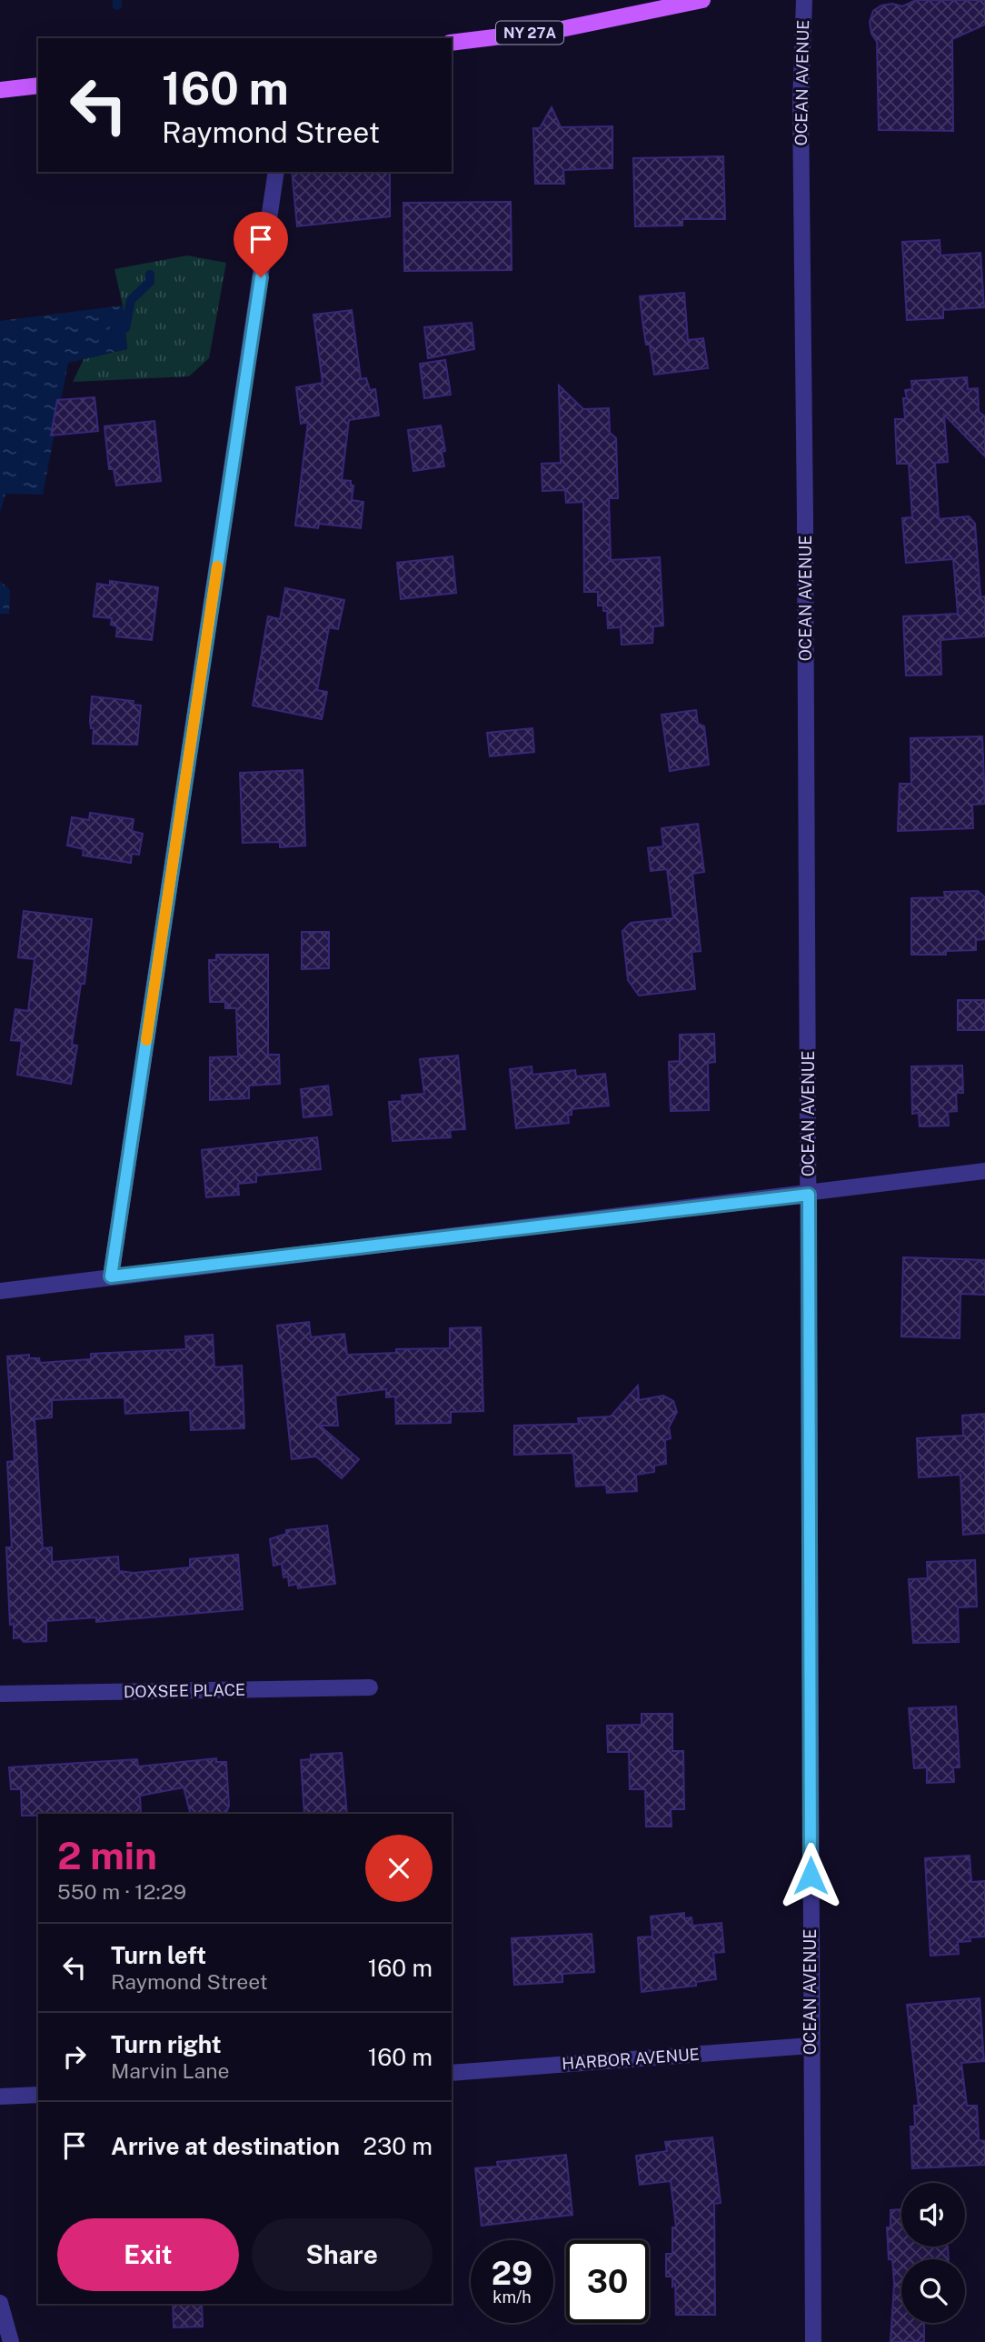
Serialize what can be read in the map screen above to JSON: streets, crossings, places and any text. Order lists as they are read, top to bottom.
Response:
{
  "streets": {
    "main road": ["NY 27A"],
    "street": ["OCEAN AVENUE", "DOXSEE PLACE", "HARBOR AVENUE"]
  },
  "crossings": [
    ["OCEAN AVENUE", "HARBOR AVENUE"]
  ],
  "page": {
    "turn": ["160 m", "Raymond Street"],
    "heading": ["2 min", "550 m · 12:29"],
    "list": [
      {
        "name": "Turn left",
        "note": "Raymond Street",
        "value": "160 m"
      },
      {
        "name": "Turn right",
        "note": "Marvin Lane",
        "value": "160 m"
      },
      {
        "name": "Arrive at destination",
        "value": "230 m"
      }
    ],
    "buttons": ["Exit", "Share"],
    "speed": "29 km/h",
    "limit": "30"
  }
}
